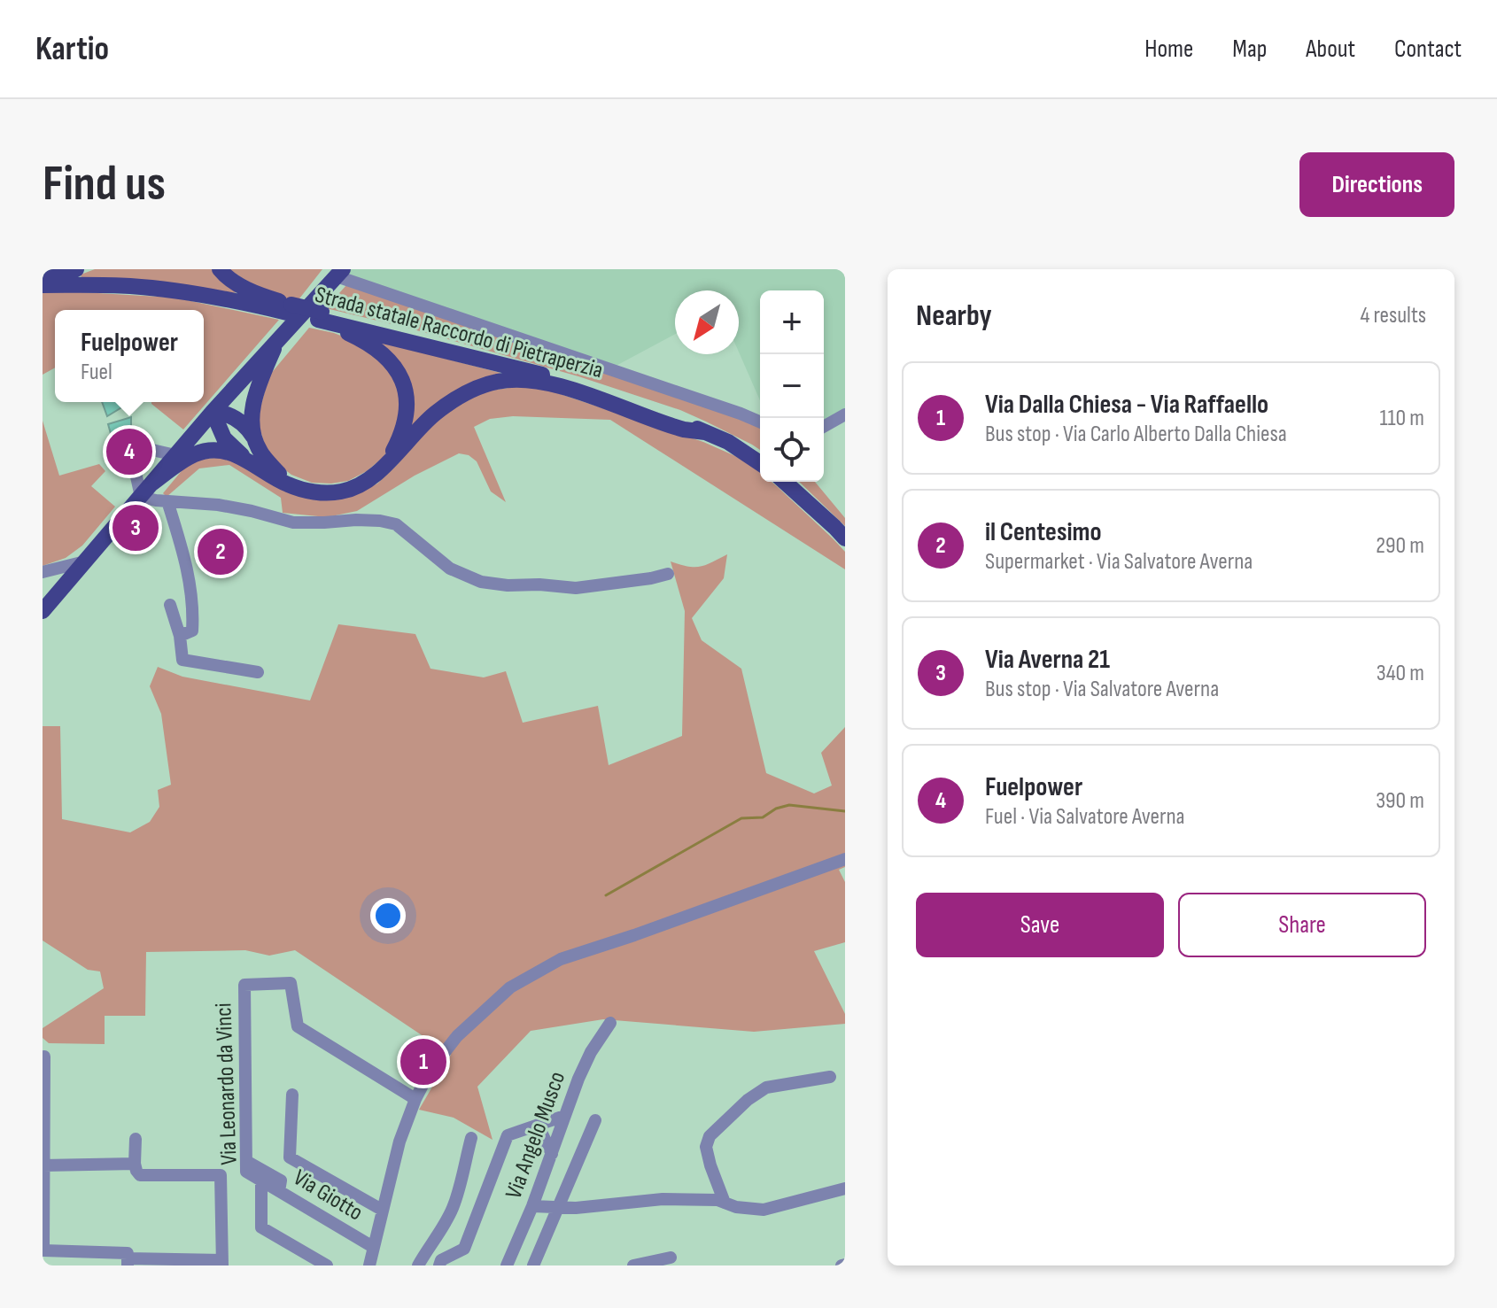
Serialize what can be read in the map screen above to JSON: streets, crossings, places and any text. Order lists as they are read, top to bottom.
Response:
{
  "streets": {
    "main road": ["Strada statale Raccordo di Pietraperzia"],
    "street": ["Via Leonardo da Vinci", "Via Angelo Musco", "Via Giotto"]
  },
  "crossings": [
    ["Via Leonardo da Vinci", "Via Giotto"]
  ],
  "north": "bottom left",
  "page": {
    "header": "Kartio",
    "nav": [
      "Home",
      "Map",
      "About",
      "Contact"
    ],
    "buttons": [
      "Directions",
      ["Save", "Share"]
    ],
    "title": "Find us",
    "heading": ["Nearby", "4 results"],
    "map_buttons": ["+", "−"],
    "popup": ["Fuelpower", "Fuel"],
    "list": [
      {
        "mark": "1",
        "name": "Via Dalla Chiesa - Via Raffaello",
        "note": "Bus stop · Via Carlo Alberto Dalla Chiesa",
        "value": "110 m"
      },
      {
        "mark": "2",
        "name": "il Centesimo",
        "note": "Supermarket · Via Salvatore Averna",
        "value": "290 m"
      },
      {
        "mark": "3",
        "name": "Via Averna 21",
        "note": "Bus stop · Via Salvatore Averna",
        "value": "340 m"
      },
      {
        "mark": "4",
        "name": "Fuelpower",
        "note": "Fuel · Via Salvatore Averna",
        "value": "390 m"
      }
    ],
    "pins": [
      "4",
      "3",
      "2",
      "1"
    ]
  }
}
